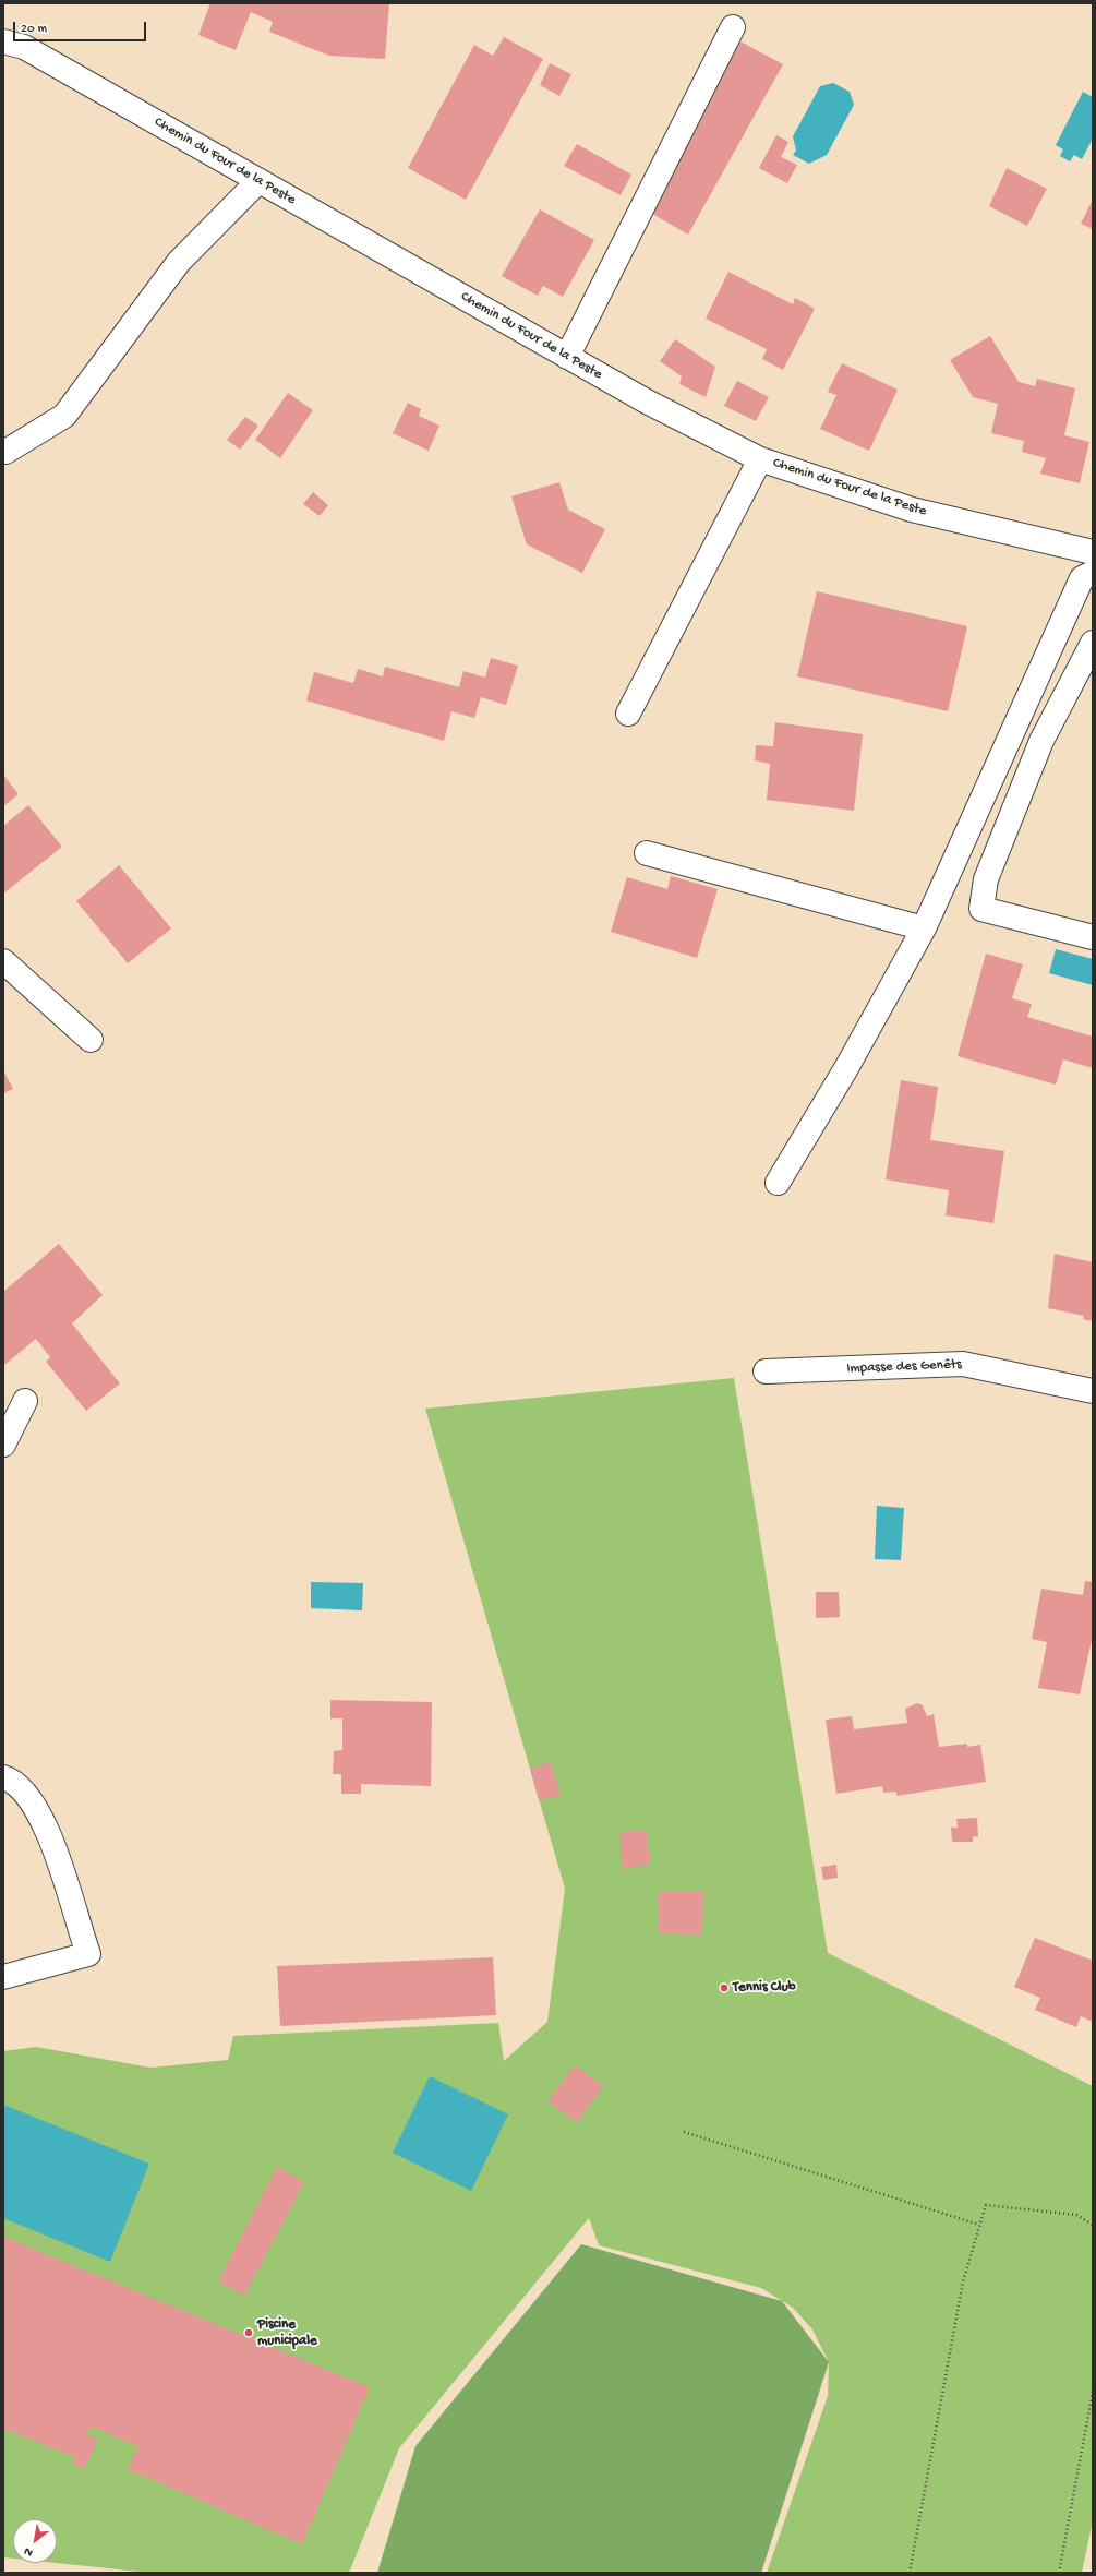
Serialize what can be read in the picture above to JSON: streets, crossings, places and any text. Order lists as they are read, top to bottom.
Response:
{
  "streets": {
    "street": ["Chemin du Four de la Peste", "Impasse des Genêts"]
  },
  "places": ["Tennis Club", "Piscine municipale"],
  "scale_bar": "20 m",
  "north": "bottom left"
}
